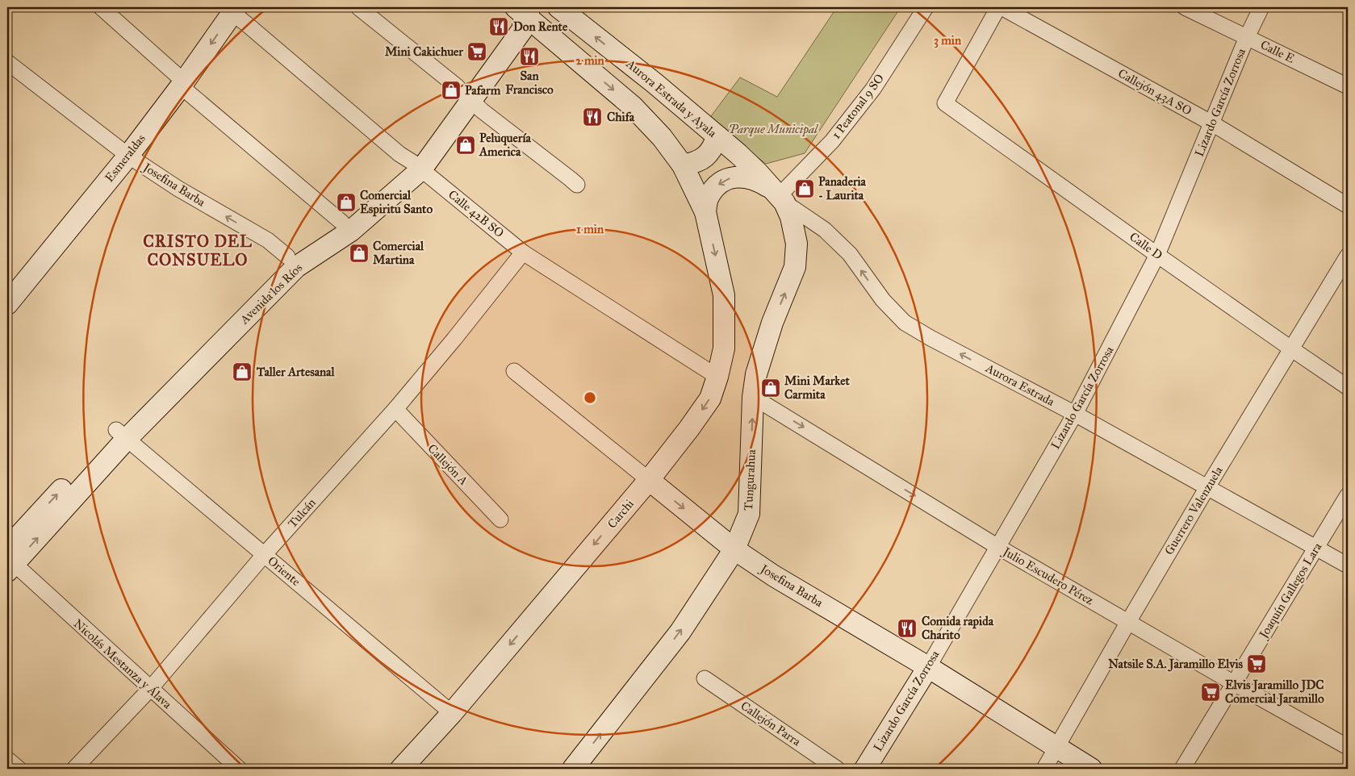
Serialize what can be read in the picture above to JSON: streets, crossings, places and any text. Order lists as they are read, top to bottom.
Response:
{
  "streets": {
    "main road": [
      "Aurora Estrada y Ayala",
      "Lizardo García Zorrosa",
      "Esmeraldas",
      "Josefina Barba",
      "Avenida los Ríos",
      "Tungurahua",
      "Carchi"
    ],
    "street": [
      "Calle E",
      "Callejón 43A SO",
      "1 Peatonal 9 SO",
      "Calle 42B SO",
      "Calle D",
      "Aurora Estrada",
      "Callejón A",
      "Guerrero Valenzuela",
      "Tulcán",
      "Oriente",
      "Julio Escudero Pérez",
      "Joaquín Gallegos Lara",
      "Nicolás Mestanza y Álava",
      "Callejón Parra"
    ]
  },
  "crossings": [
    ["Calle E", "Lizardo García Zorrosa"],
    ["Callejón 43A SO", "Lizardo García Zorrosa"],
    ["Aurora Estrada y Ayala", "1 Peatonal 9 SO"],
    ["Aurora Estrada y Ayala", "Aurora Estrada"],
    ["Aurora Estrada y Ayala", "Tungurahua"],
    ["Lizardo García Zorrosa", "Josefina Barba"],
    ["Lizardo García Zorrosa", "Calle D"],
    ["Lizardo García Zorrosa", "Aurora Estrada"],
    ["Lizardo García Zorrosa", "Julio Escudero Pérez"],
    ["1 Peatonal 9 SO", "Aurora Estrada"],
    ["1 Peatonal 9 SO", "Tungurahua"],
    ["Esmeraldas", "Josefina Barba"],
    ["Esmeraldas", "Calle 42B SO"],
    ["Josefina Barba", "Avenida los Ríos"],
    ["Josefina Barba", "Tungurahua"],
    ["Josefina Barba", "Guerrero Valenzuela"],
    ["Josefina Barba", "Carchi"],
    ["Calle 42B SO", "Avenida los Ríos"],
    ["Calle 42B SO", "Tulcán"],
    ["Calle 42B SO", "Carchi"],
    ["Calle D", "Guerrero Valenzuela"],
    ["Avenida los Ríos", "Oriente"],
    ["Avenida los Ríos", "Nicolás Mestanza y Álava"],
    ["Aurora Estrada", "Tungurahua"],
    ["Aurora Estrada", "Guerrero Valenzuela"],
    ["Aurora Estrada", "Joaquín Gallegos Lara"],
    ["Callejón A", "Tulcán"],
    ["Tungurahua", "Julio Escudero Pérez"],
    ["Guerrero Valenzuela", "Julio Escudero Pérez"],
    ["Tulcán", "Oriente"],
    ["Tulcán", "Nicolás Mestanza y Álava"],
    ["Carchi", "Oriente"],
    ["Julio Escudero Pérez", "Joaquín Gallegos Lara"]
  ],
  "one_way": [
    "Aurora Estrada",
    "Tungurahua",
    "Carchi",
    "Julio Escudero Pérez"
  ],
  "districts": ["CRISTO DEL CONSUELO"],
  "parks": ["Parque Municipal"],
  "places": {
    "restaurant": [
      "Don Rente",
      "San Francisco",
      "Chifa",
      "Comida rapida Charito"
    ],
    "supermarket": ["Mini Cakichuer", "Natsile S.A. Jaramillo Elvis", "Elvis Jaramillo JDC Comercial Jaramillo"],
    "shop": [
      "Pafarm",
      "Peluquería America",
      "Panaderia - Laurita",
      "Comercial Espiritu Santo",
      "Comercial Martina",
      "Taller Artesanal",
      "Mini Market Carmita"
    ]
  },
  "rings": ["3 min", "2 min", "1 min"]
}
